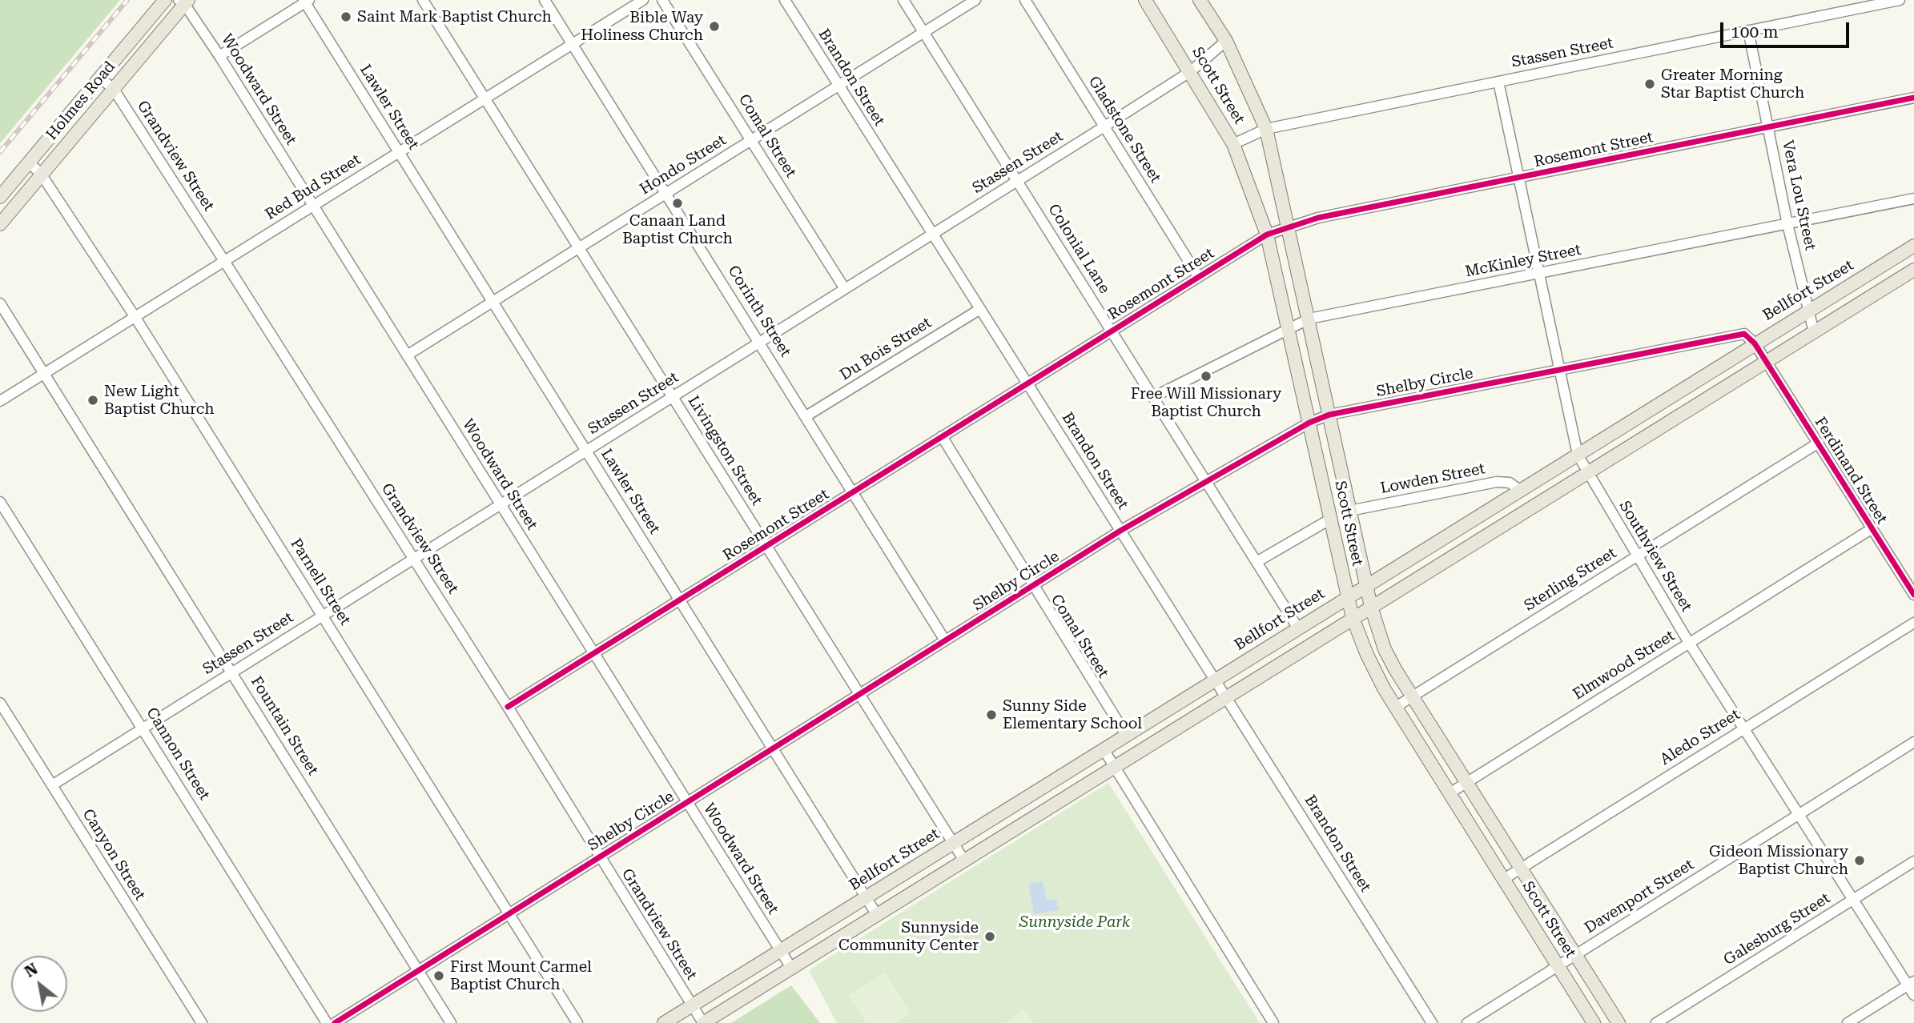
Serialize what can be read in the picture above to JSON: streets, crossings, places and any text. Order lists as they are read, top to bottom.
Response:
{
  "streets": {
    "main road": ["Scott Street", "Holmes Road", "Bellfort Street"],
    "street": [
      "Stassen Street",
      "Brandon Street",
      "Woodward Street",
      "Lawler Street",
      "Gladstone Street",
      "Comal Street",
      "Rosemont Street",
      "Grandview Street",
      "Hondo Street",
      "Red Bud Street",
      "Vera Lou Street",
      "Colonial Lane",
      "McKinley Street",
      "Corinth Street",
      "Du Bois Street",
      "Shelby Circle",
      "Livingston Street",
      "Ferdinand Street",
      "Lowden Street",
      "Southview Street",
      "Sterling Street",
      "Parnell Street",
      "Elmwood Street",
      "Fountain Street",
      "Aledo Street",
      "Cannon Street",
      "Canyon Street",
      "Davenport Street",
      "Galesburg Street"
    ]
  },
  "crossings": [
    ["Stassen Street", "Brandon Street"],
    ["Stassen Street", "Scott Street"],
    ["Stassen Street", "Woodward Street"],
    ["Stassen Street", "Lawler Street"],
    ["Stassen Street", "Gladstone Street"],
    ["Stassen Street", "Comal Street"],
    ["Stassen Street", "Grandview Street"],
    ["Stassen Street", "Vera Lou Street"],
    ["Stassen Street", "Colonial Lane"],
    ["Stassen Street", "Corinth Street"],
    ["Stassen Street", "Livingston Street"],
    ["Stassen Street", "Southview Street"],
    ["Stassen Street", "Parnell Street"],
    ["Stassen Street", "Fountain Street"],
    ["Stassen Street", "Cannon Street"],
    ["Stassen Street", "Canyon Street"],
    ["Brandon Street", "Rosemont Street"],
    ["Brandon Street", "Hondo Street"],
    ["Brandon Street", "Bellfort Street"],
    ["Brandon Street", "Du Bois Street"],
    ["Brandon Street", "Shelby Circle"],
    ["Scott Street", "Rosemont Street"],
    ["Scott Street", "McKinley Street"],
    ["Scott Street", "Bellfort Street"],
    ["Scott Street", "Shelby Circle"],
    ["Scott Street", "Lowden Street"],
    ["Scott Street", "Sterling Street"],
    ["Scott Street", "Elmwood Street"],
    ["Scott Street", "Aledo Street"],
    ["Scott Street", "Davenport Street"],
    ["Woodward Street", "Holmes Road"],
    ["Woodward Street", "Rosemont Street"],
    ["Woodward Street", "Hondo Street"],
    ["Woodward Street", "Red Bud Street"],
    ["Woodward Street", "Bellfort Street"],
    ["Woodward Street", "Shelby Circle"],
    ["Holmes Road", "Grandview Street"],
    ["Holmes Road", "Parnell Street"],
    ["Lawler Street", "Rosemont Street"],
    ["Lawler Street", "Hondo Street"],
    ["Lawler Street", "Red Bud Street"],
    ["Lawler Street", "Bellfort Street"],
    ["Lawler Street", "Shelby Circle"],
    ["Gladstone Street", "Rosemont Street"],
    ["Comal Street", "Rosemont Street"],
    ["Comal Street", "Hondo Street"],
    ["Comal Street", "Bellfort Street"],
    ["Comal Street", "Shelby Circle"],
    ["Rosemont Street", "Grandview Street"],
    ["Rosemont Street", "Vera Lou Street"],
    ["Rosemont Street", "Colonial Lane"],
    ["Rosemont Street", "Corinth Street"],
    ["Rosemont Street", "Livingston Street"],
    ["Rosemont Street", "Southview Street"],
    ["Grandview Street", "Red Bud Street"],
    ["Grandview Street", "Bellfort Street"],
    ["Grandview Street", "Shelby Circle"],
    ["Hondo Street", "Colonial Lane"],
    ["Hondo Street", "Corinth Street"],
    ["Hondo Street", "Livingston Street"],
    ["Red Bud Street", "Corinth Street"],
    ["Red Bud Street", "Livingston Street"],
    ["Red Bud Street", "Parnell Street"],
    ["Red Bud Street", "Fountain Street"],
    ["Vera Lou Street", "McKinley Street"],
    ["Vera Lou Street", "Bellfort Street"],
    ["Colonial Lane", "McKinley Street"],
    ["Colonial Lane", "Bellfort Street"],
    ["Colonial Lane", "Shelby Circle"],
    ["McKinley Street", "Southview Street"],
    ["Bellfort Street", "Shelby Circle"],
    ["Bellfort Street", "Livingston Street"],
    ["Bellfort Street", "Lowden Street"],
    ["Bellfort Street", "Southview Street"],
    ["Corinth Street", "Du Bois Street"],
    ["Corinth Street", "Shelby Circle"],
    ["Shelby Circle", "Livingston Street"],
    ["Shelby Circle", "Southview Street"],
    ["Shelby Circle", "Parnell Street"],
    ["Shelby Circle", "Fountain Street"],
    ["Ferdinand Street", "Sterling Street"],
    ["Ferdinand Street", "Elmwood Street"],
    ["Southview Street", "Sterling Street"],
    ["Southview Street", "Elmwood Street"],
    ["Southview Street", "Aledo Street"],
    ["Southview Street", "Davenport Street"],
    ["Southview Street", "Galesburg Street"]
  ],
  "parks": ["Sunnyside Park"],
  "places": [
    "Saint Mark Baptist Church",
    "Bible Way Holiness Church",
    "Greater Morning Star Baptist Church",
    "Canaan Land Baptist Church",
    "Free Will Missionary Baptist Church",
    "New Light Baptist Church",
    "Sunny Side Elementary School",
    "Gideon Missionary Baptist Church",
    "Sunnyside Community Center",
    "First Mount Carmel Baptist Church"
  ],
  "scale_bar": "100 m",
  "north": "top left"
}
